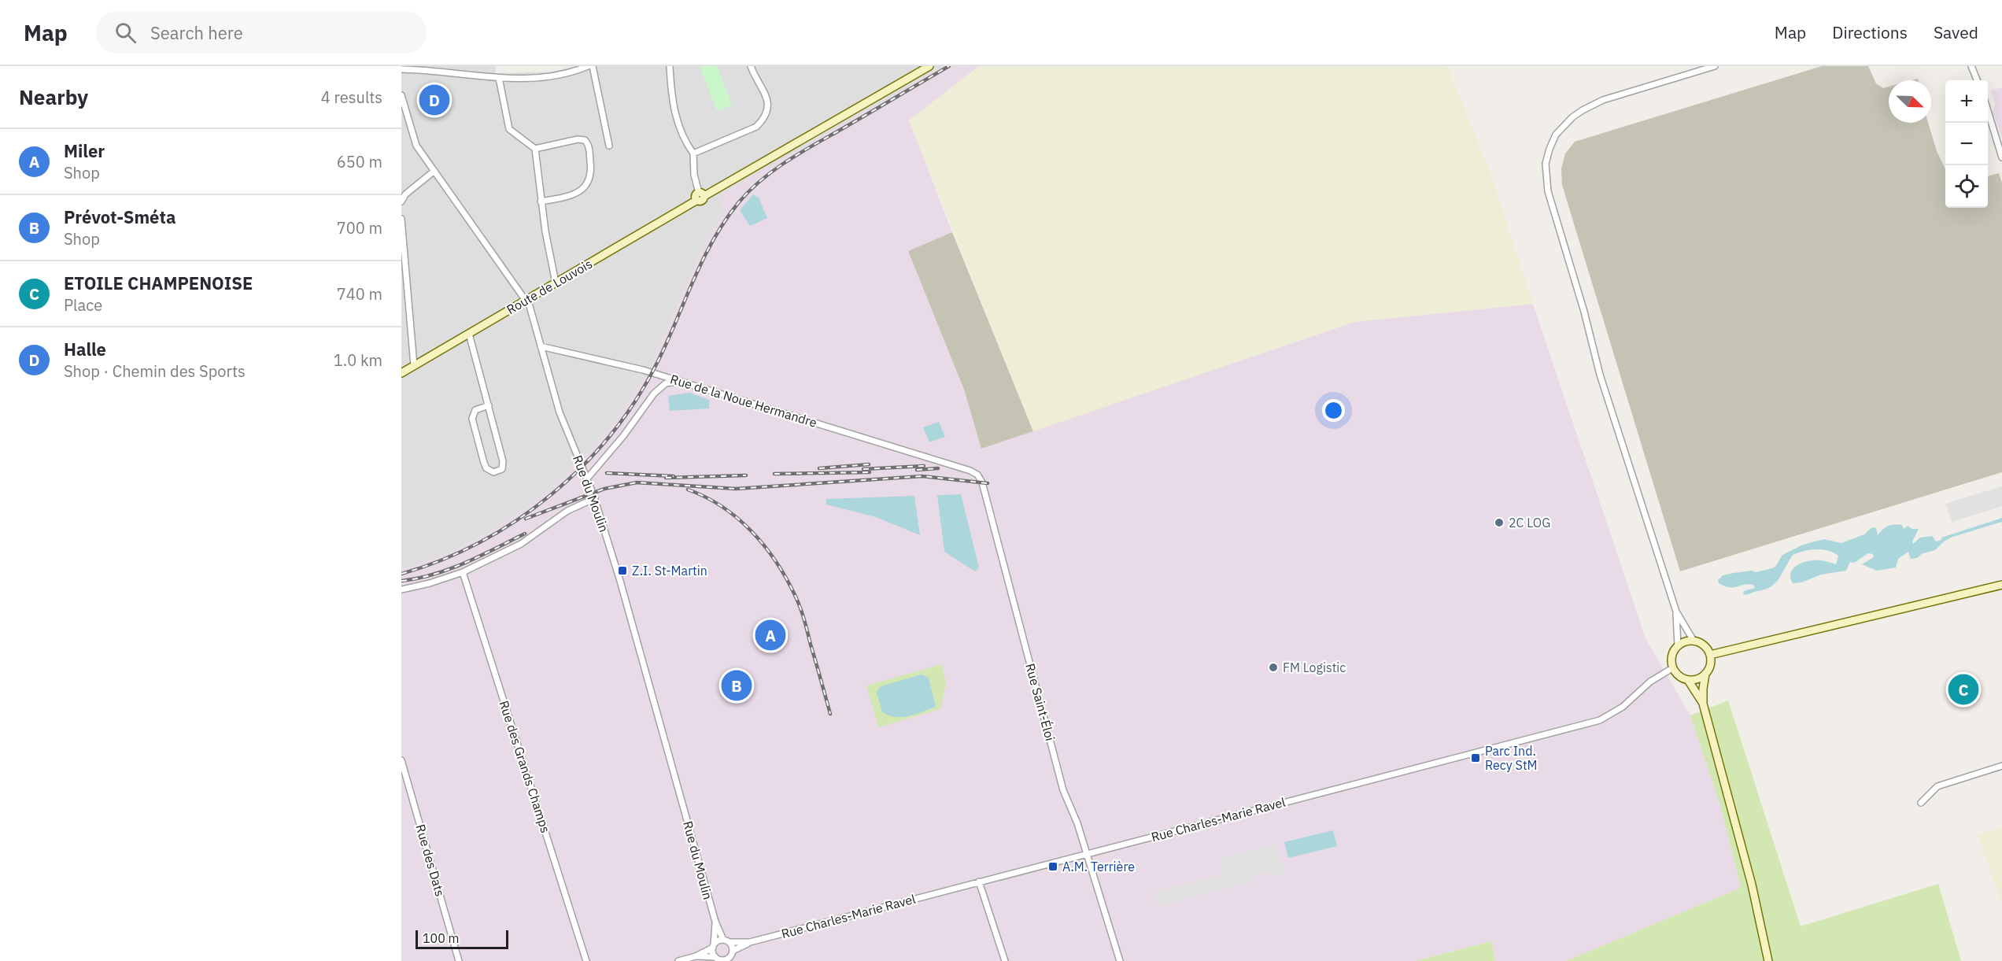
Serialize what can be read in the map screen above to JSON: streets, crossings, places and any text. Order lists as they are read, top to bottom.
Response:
{
  "streets": {
    "main road": ["Route de Louvois"],
    "street": [
      "Rue de la Noue Hermandre",
      "Rue du Moulin",
      "Rue Saint-Éloi",
      "Rue des Grands Champs",
      "Rue Charles-Marie Ravel",
      "Rue des Dats"
    ]
  },
  "crossings": [
    ["Route de Louvois", "Rue du Moulin"],
    ["Rue de la Noue Hermandre", "Rue du Moulin"],
    ["Rue de la Noue Hermandre", "Rue Saint-Éloi"],
    ["Rue du Moulin", "Rue Charles-Marie Ravel"],
    ["Rue Saint-Éloi", "Rue Charles-Marie Ravel"]
  ],
  "places": {
    "other": ["2C LOG", "FM Logistic"],
    "transit": ["Z.I. St-Martin", "Parc Ind. Recy StM", "A.M. Terrière"]
  },
  "scale_bar": "100 m",
  "north": "bottom right",
  "page": {
    "header": "Map",
    "search": "Search here",
    "nav": ["Map", "Directions", "Saved"],
    "heading": ["Nearby", "4 results"],
    "map_buttons": ["+", "−"],
    "pins": [
      "D",
      "A",
      "B",
      "C"
    ],
    "list": [
      {
        "mark": "A",
        "name": "Miler",
        "note": "Shop",
        "value": "650 m"
      },
      {
        "mark": "B",
        "name": "Prévot-Sméta",
        "note": "Shop",
        "value": "700 m"
      },
      {
        "mark": "C",
        "name": "ETOILE CHAMPENOISE",
        "note": "Place",
        "value": "740 m"
      },
      {
        "mark": "D",
        "name": "Halle",
        "note": "Shop · Chemin des Sports",
        "value": "1.0 km"
      }
    ],
    "scale": "100 m"
  }
}
